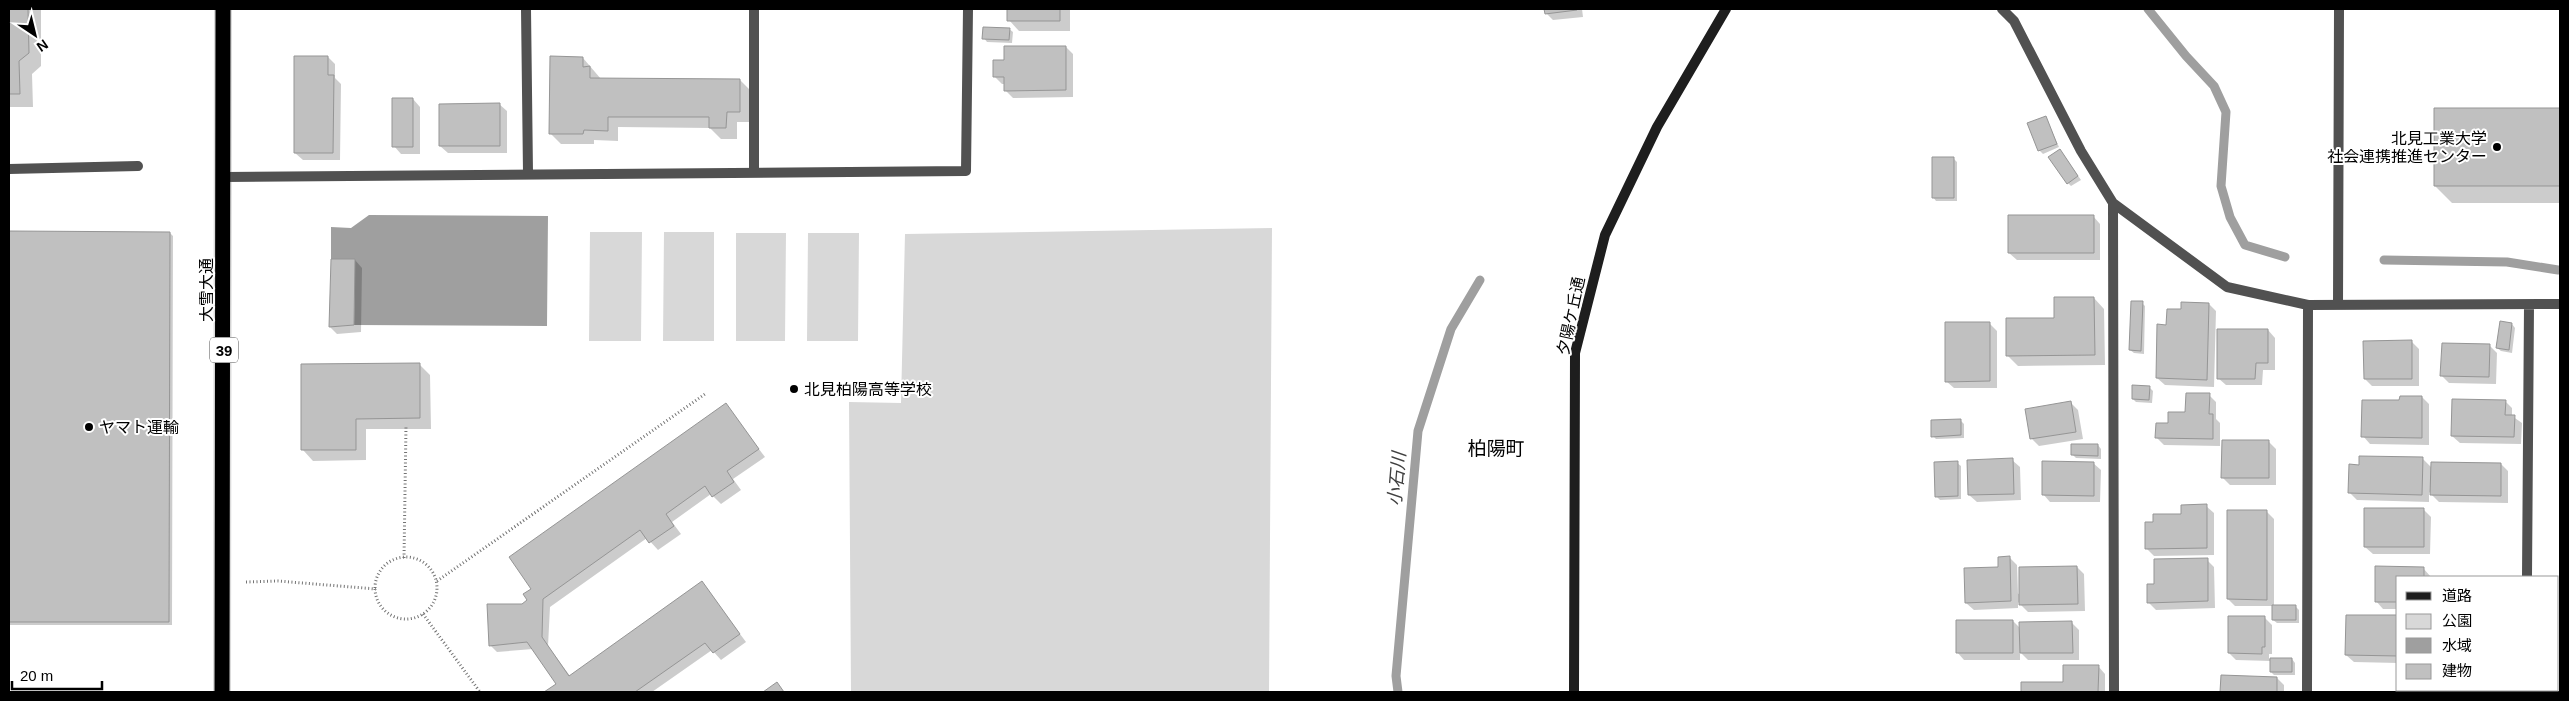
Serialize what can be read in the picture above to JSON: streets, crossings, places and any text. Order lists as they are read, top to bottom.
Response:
{
  "streets": {
    "highway": ["大雪大通", "39"],
    "street": ["夕陽ケ丘通"]
  },
  "districts": ["柏陽町"],
  "water": ["小石川"],
  "places": ["北見工業大学 社会連携推進センター", "北見柏陽高等学校", "ヤマト運輸"],
  "legend": [
    "道路",
    "公園",
    "水域",
    "建物"
  ],
  "scale_bar": "20 m",
  "north": "bottom right"
}
